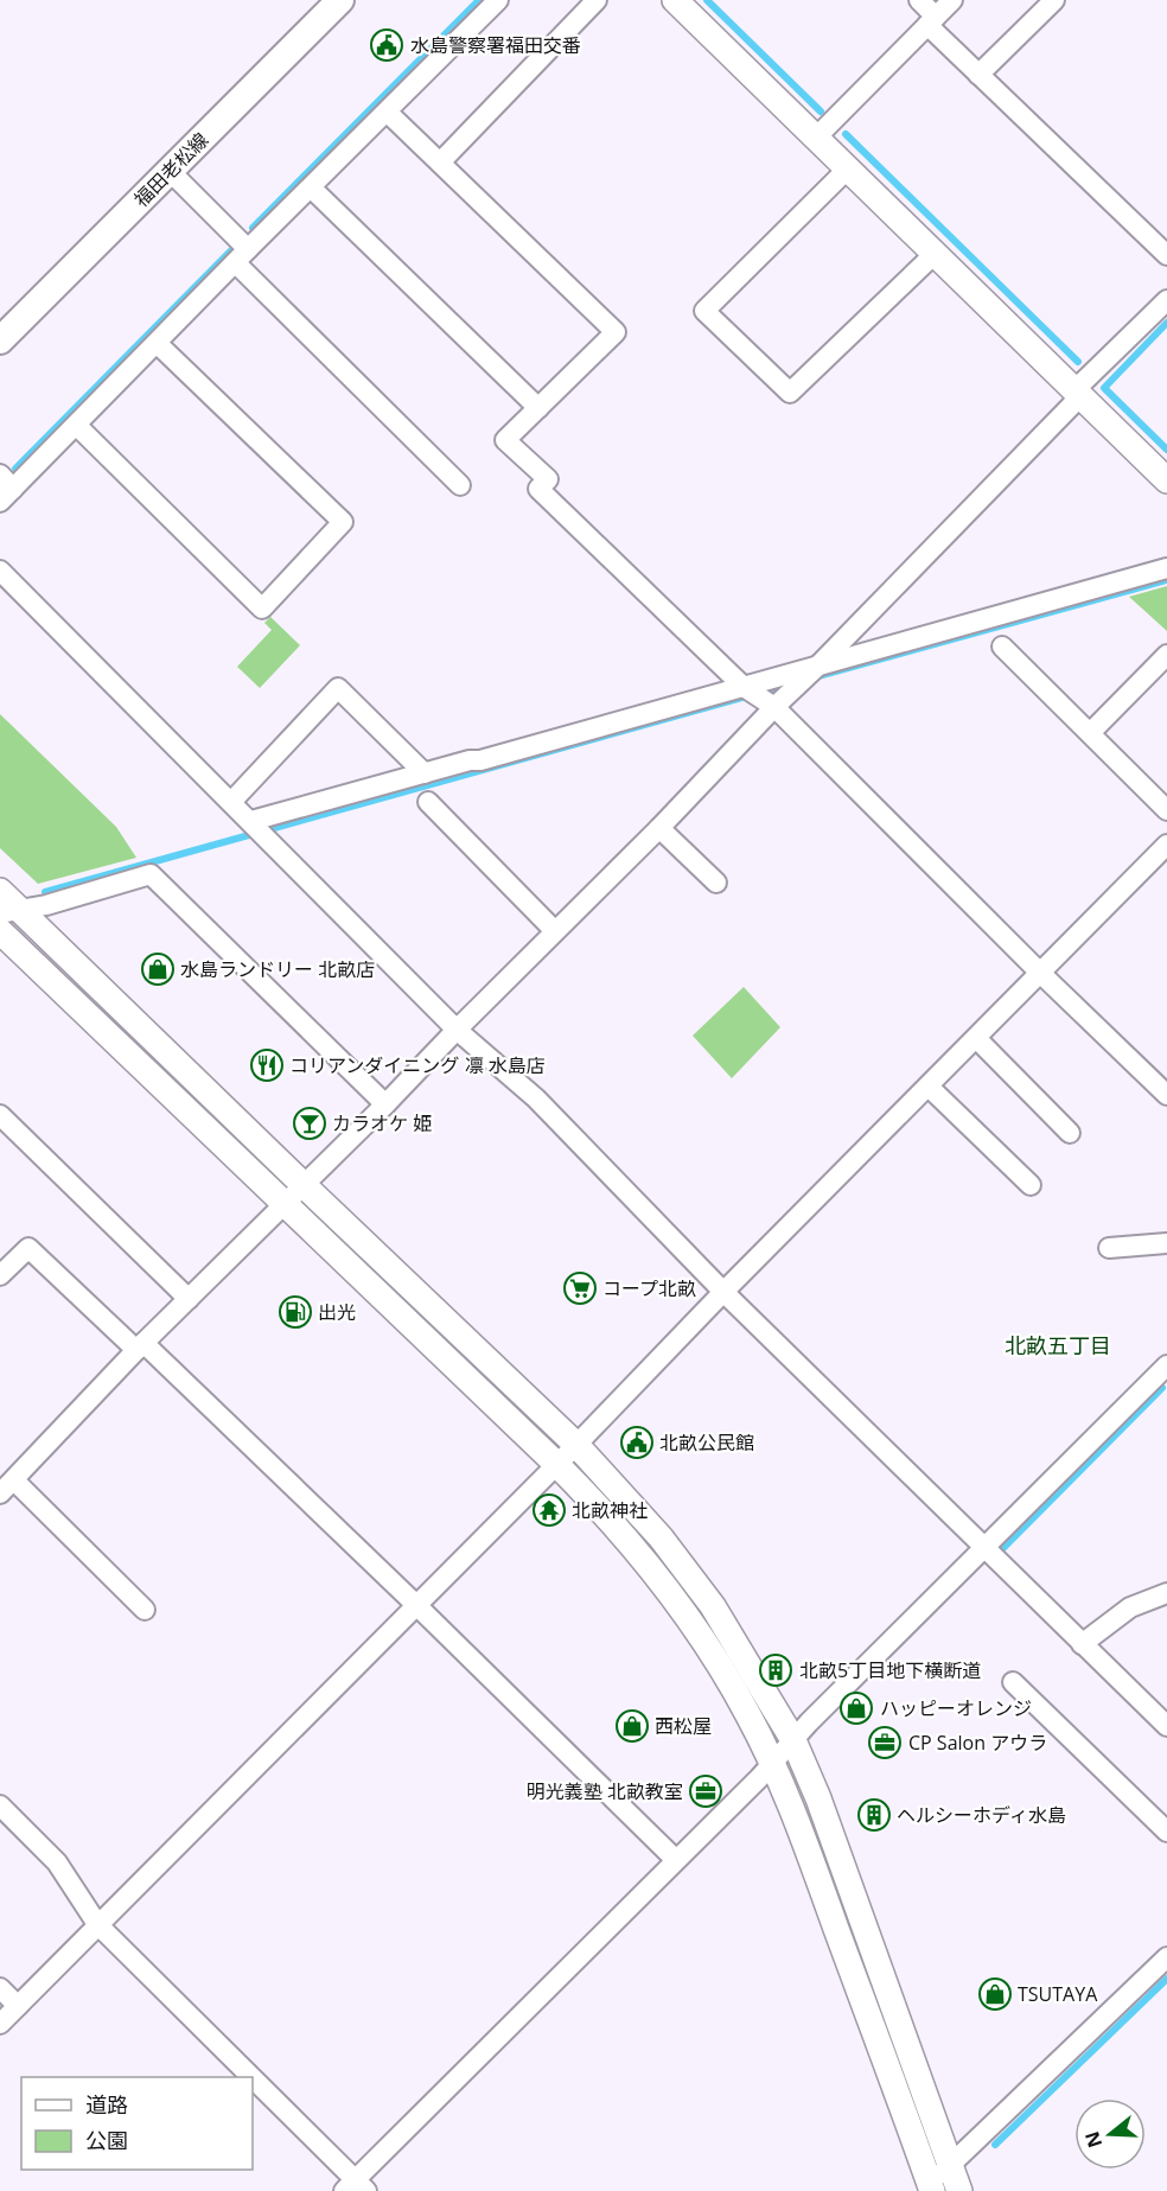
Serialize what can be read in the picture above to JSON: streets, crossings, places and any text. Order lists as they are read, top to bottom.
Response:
{
  "streets": {
    "main road": ["福田老松線"]
  },
  "districts": ["北畝五丁目"],
  "places": {
    "public building": ["水島警察署福田交番", "北畝公民館"],
    "shop": [
      "水島ランドリー 北畝店",
      "ハッピーオレンジ",
      "西松屋",
      "TSUTAYA"
    ],
    "restaurant": ["コリアンダイニング 凛 水島店"],
    "bar": ["カラオケ 姫"],
    "supermarket": ["コープ北畝"],
    "fuel station": ["出光"],
    "temple": ["北畝神社"],
    "building": ["北畝5丁目地下横断道", "ヘルシーホディ水島"],
    "office": ["CP Salon アウラ", "明光義塾 北畝教室"]
  },
  "legend": ["道路", "公園"],
  "north": "left"
}
